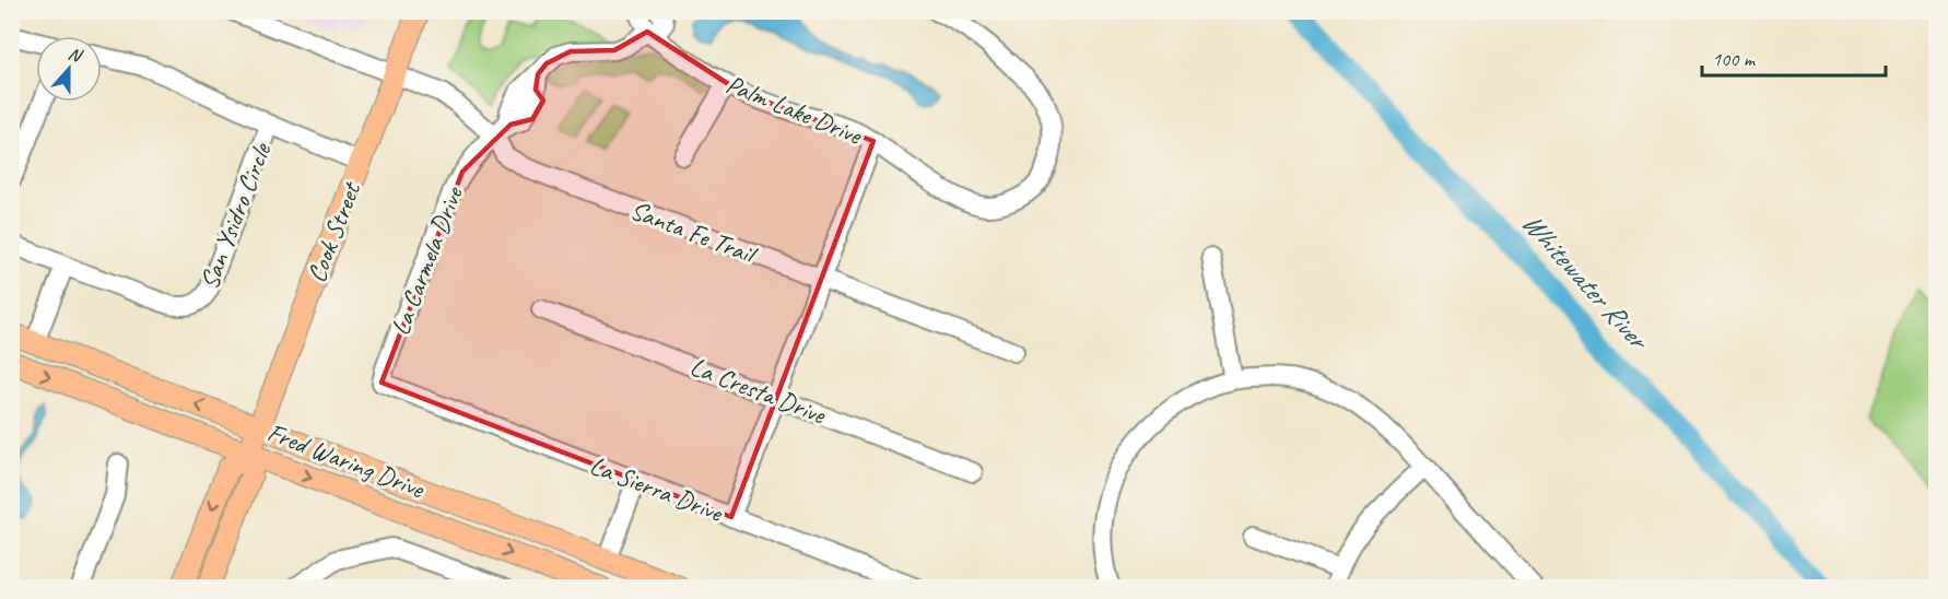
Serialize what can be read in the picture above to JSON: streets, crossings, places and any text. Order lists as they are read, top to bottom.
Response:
{
  "streets": {
    "main road": ["Cook Street", "Fred Waring Drive"],
    "street": [
      "Palm Lake Drive",
      "San Ysidro Circle",
      "Santa Fe Trail",
      "La Carmela Drive",
      "La Cresta Drive",
      "La Sierra Drive"
    ]
  },
  "crossings": [
    ["Palm Lake Drive", "La Carmela Drive"],
    ["Santa Fe Trail", "Cook Street"],
    ["Santa Fe Trail", "La Carmela Drive"],
    ["Cook Street", "Fred Waring Drive"],
    ["La Carmela Drive", "La Sierra Drive"]
  ],
  "water": ["Whitewater River"],
  "scale_bar": "100 m",
  "north": "top"
}
